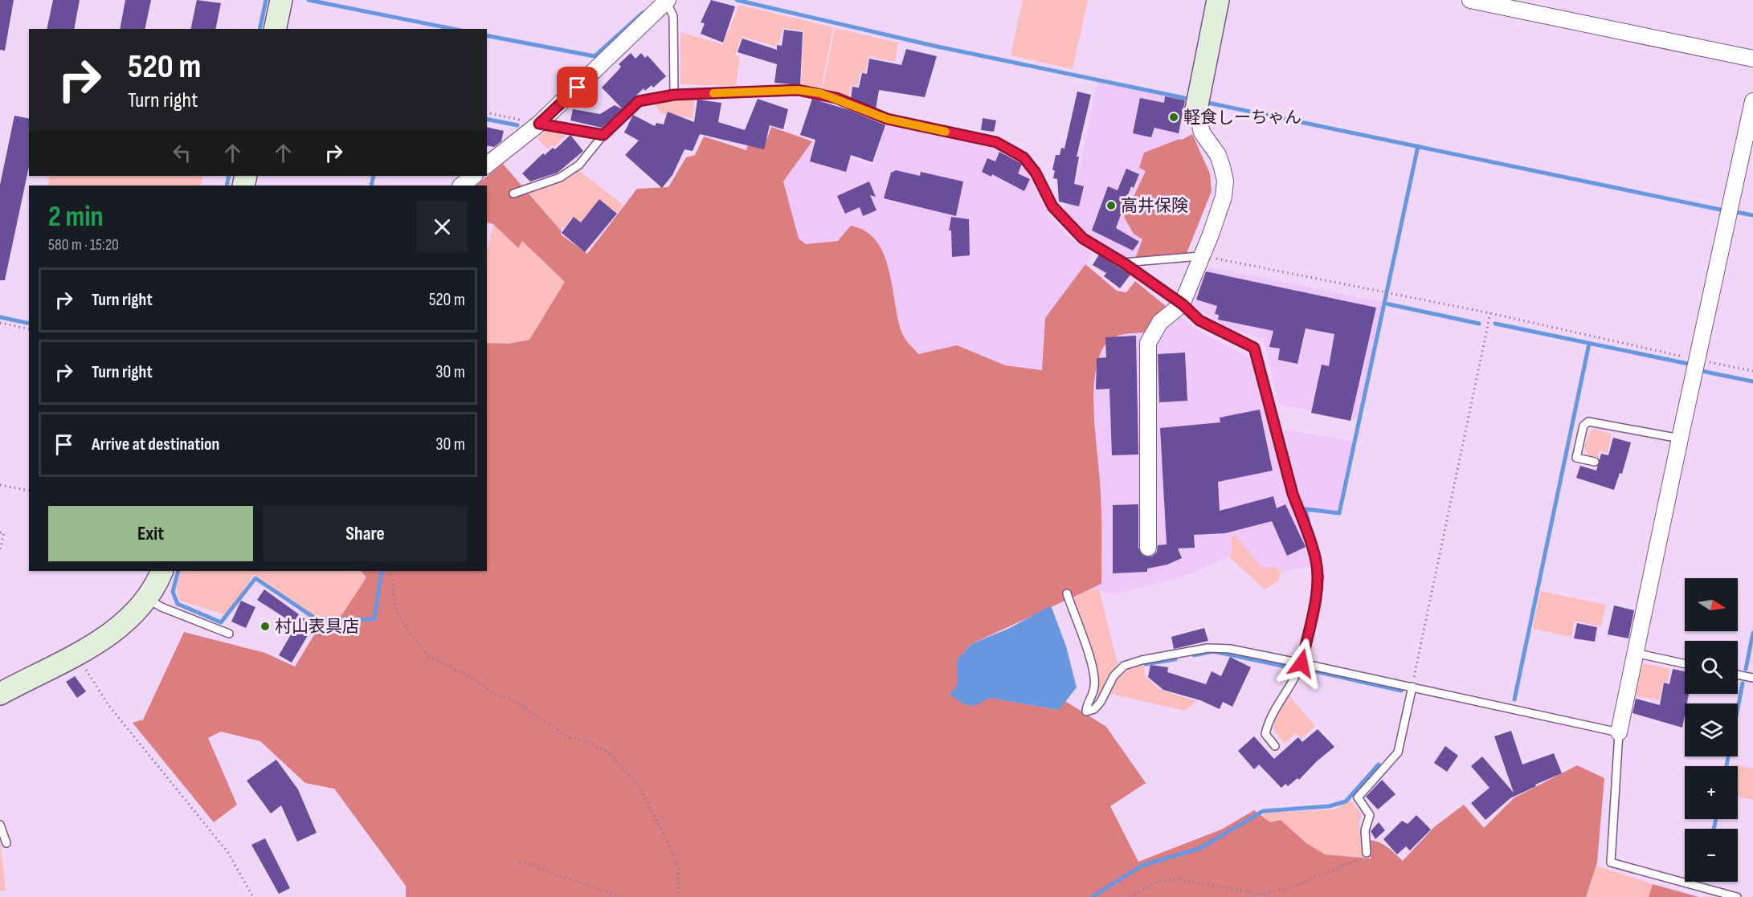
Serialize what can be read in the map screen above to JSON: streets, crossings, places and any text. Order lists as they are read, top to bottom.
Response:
{
  "places": ["軽食しーちゃん", "高井保険", "村山表具店"],
  "north": "right",
  "page": {
    "turn": ["520 m", "Turn right"],
    "heading": ["2 min", "580 m · 15:20"],
    "list": [
      {
        "name": "Turn right",
        "value": "520 m"
      },
      {
        "name": "Turn right",
        "value": "30 m"
      },
      {
        "name": "Arrive at destination",
        "value": "30 m"
      }
    ],
    "buttons": ["Exit", "Share"],
    "map_buttons": ["+", "−"]
  }
}
